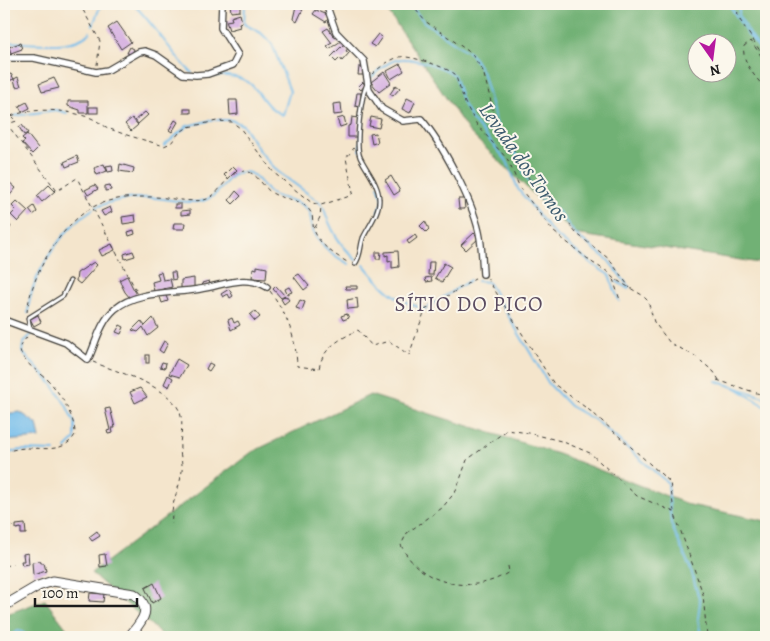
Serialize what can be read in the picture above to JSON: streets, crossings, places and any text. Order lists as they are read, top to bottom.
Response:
{
  "districts": ["SÍTIO DO PICO"],
  "water": ["Levada dos Tornos"],
  "scale_bar": "100 m",
  "north": "bottom"
}
